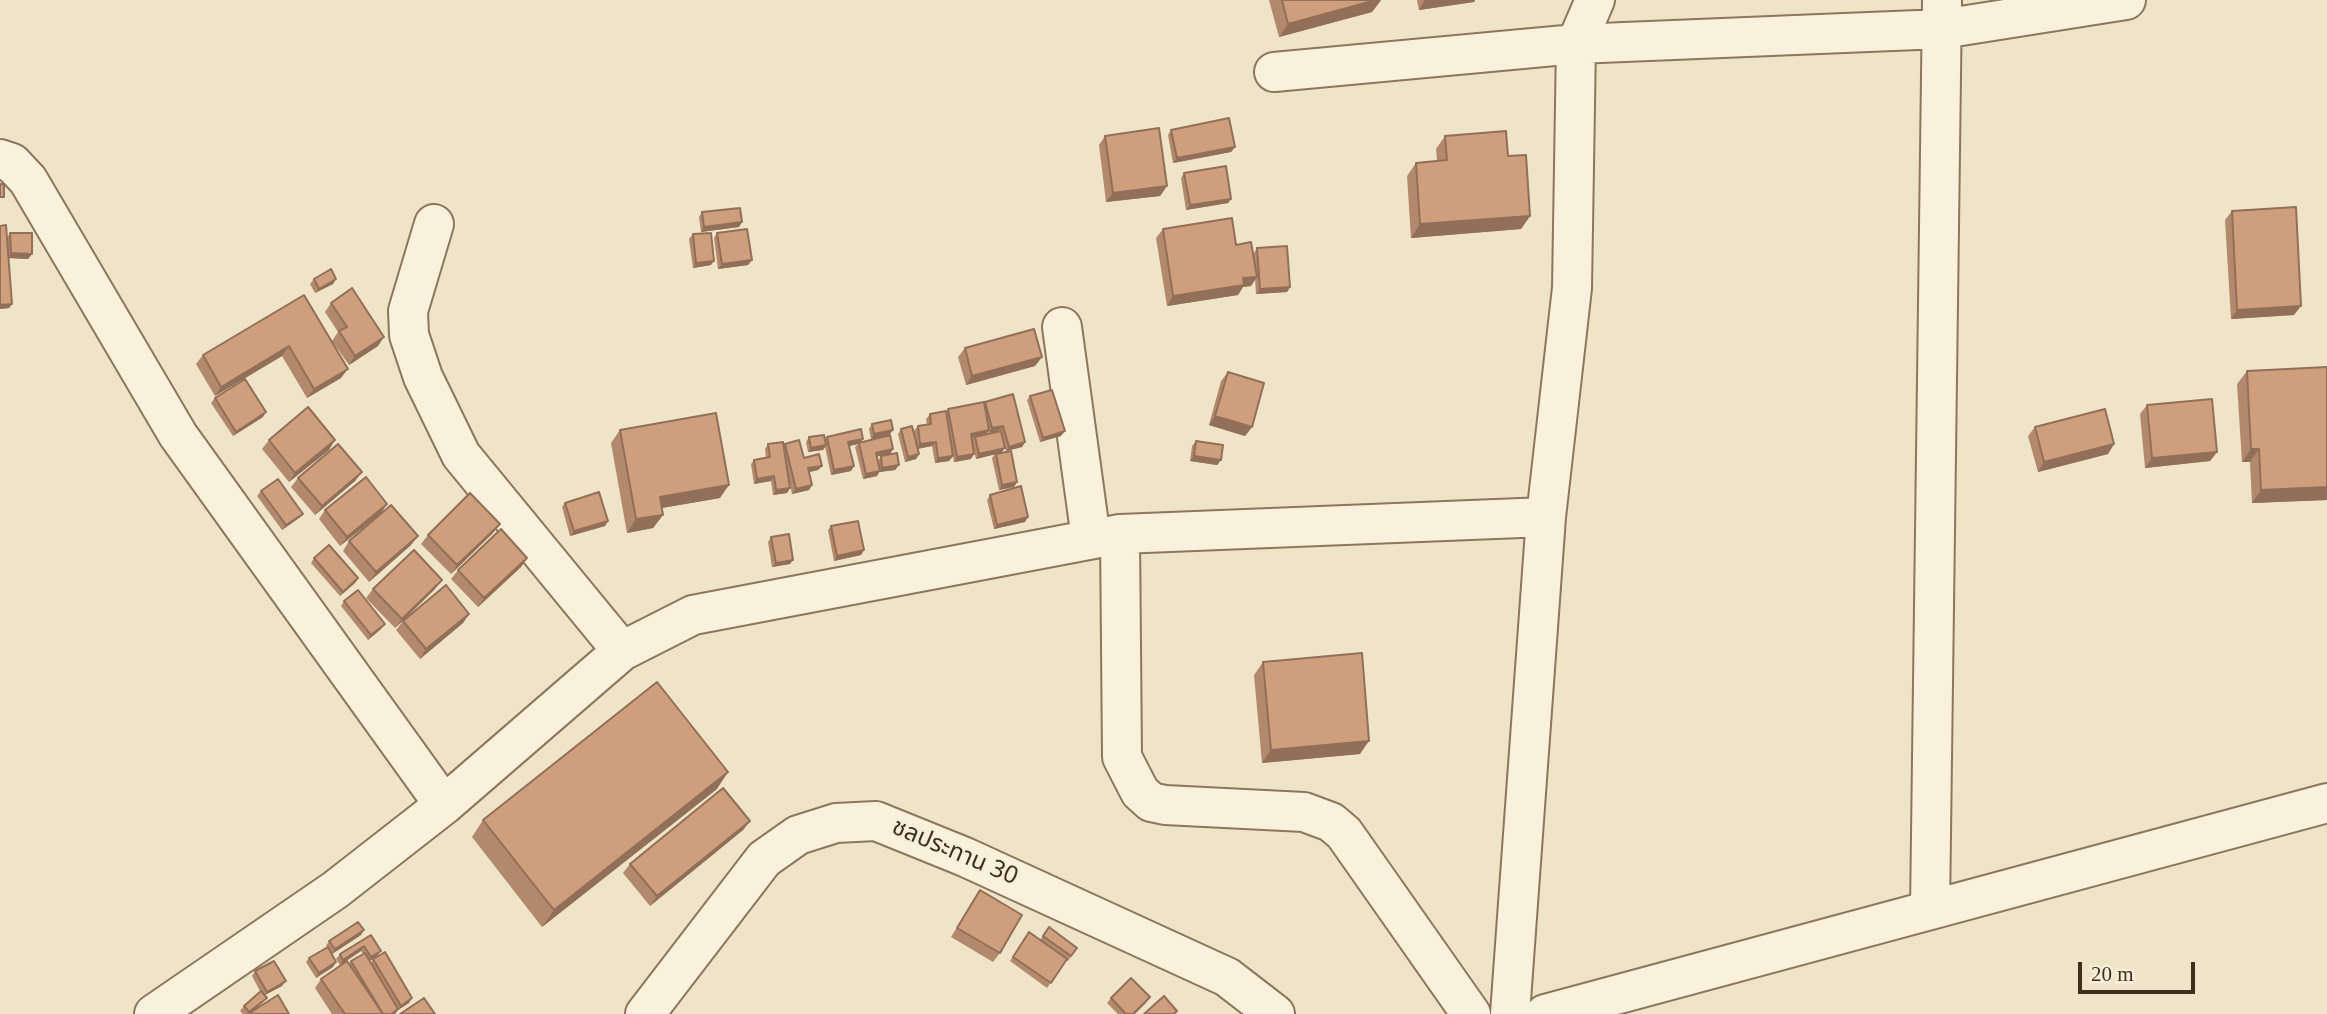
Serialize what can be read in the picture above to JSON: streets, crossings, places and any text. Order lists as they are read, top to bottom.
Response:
{
  "streets": {
    "street": ["ชลประทาน 30"]
  },
  "scale_bar": "20 m"
}
